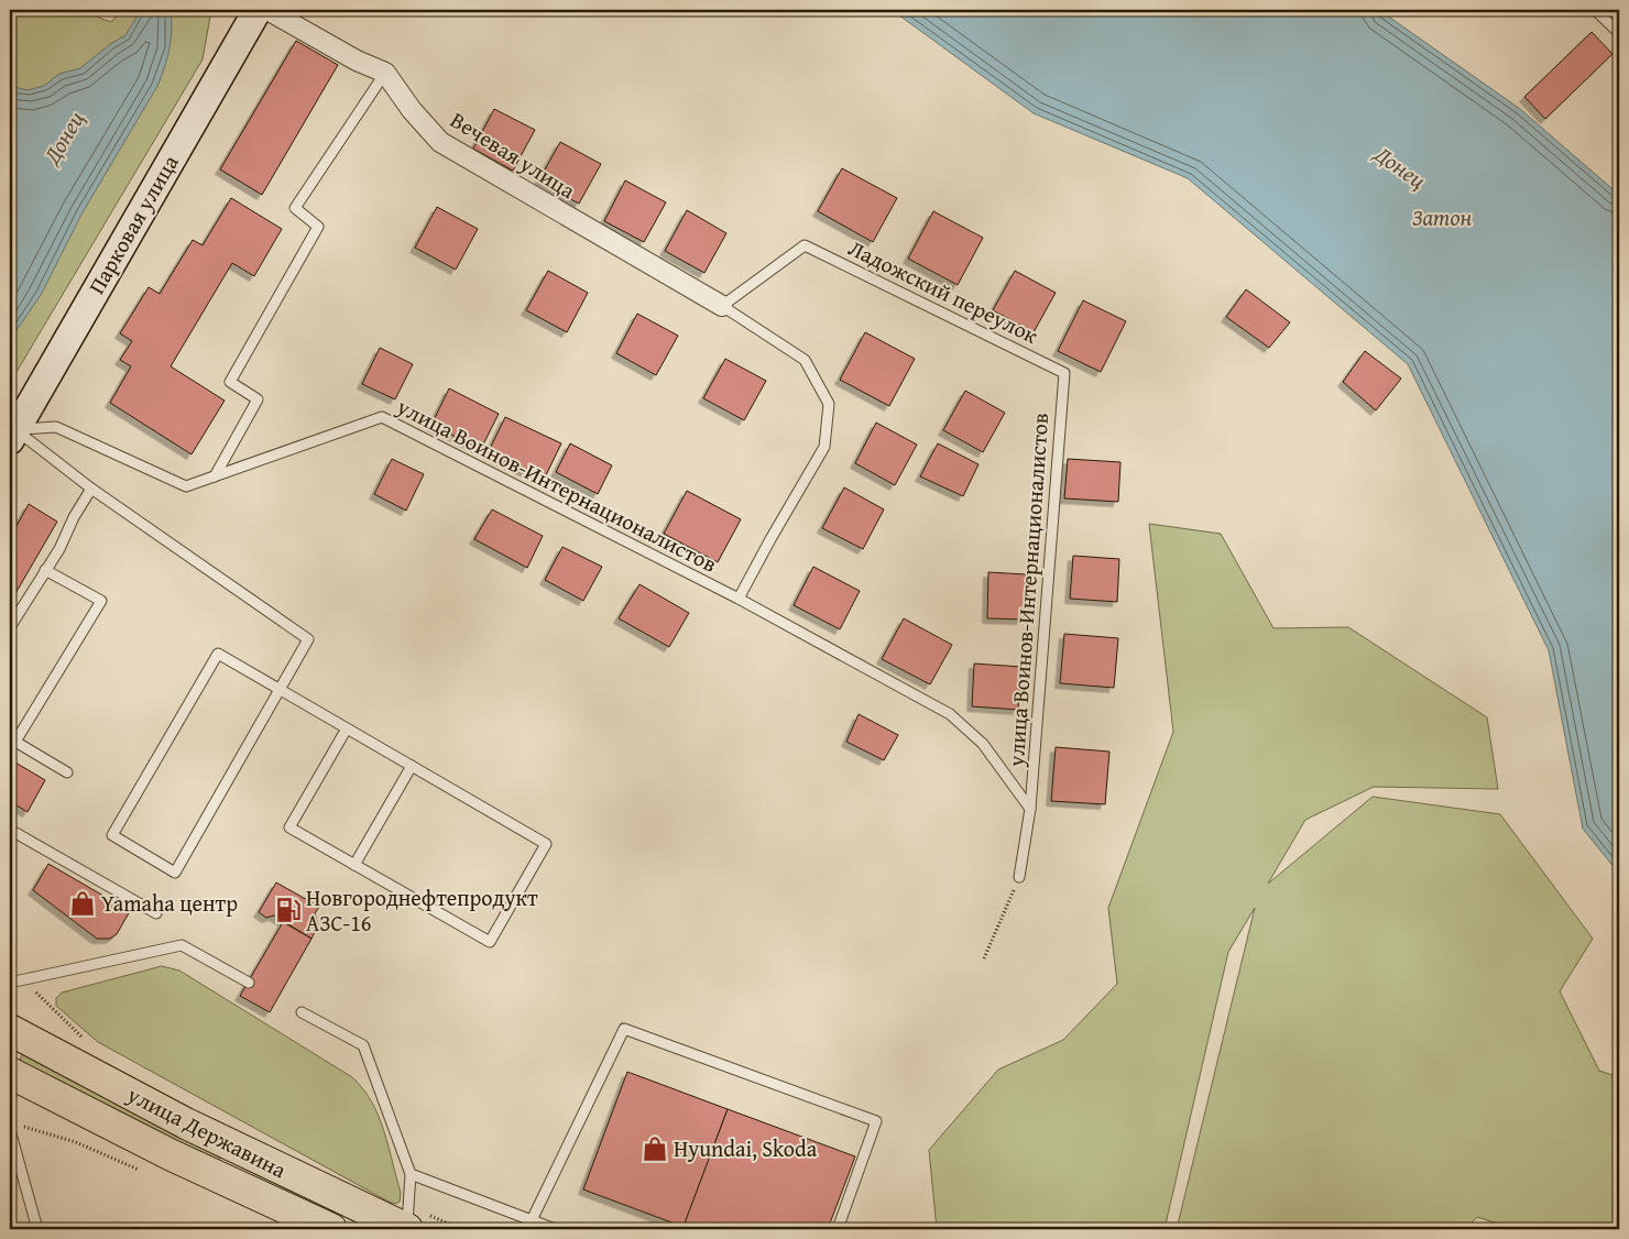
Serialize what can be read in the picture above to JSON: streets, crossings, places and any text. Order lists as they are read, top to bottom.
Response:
{
  "streets": {
    "main road": ["улица Державина"],
    "street": ["Вечевая улица", "Парковая улица"],
    "lane": ["Ладожский переулок", "улица Воинов-Интернационалистов"]
  },
  "crossings": [
    ["Вечевая улица", "Ладожский переулок"],
    ["Парковая улица", "улица Воинов-Интернационалистов"],
    ["Ладожский переулок", "улица Воинов-Интернационалистов"]
  ],
  "water": ["Донец", "Затон"],
  "places": {
    "shop": ["Yamaha центр", "Hyundai, Skoda"],
    "fuel station": ["Новгороднефтепродукт АЗС-16"]
  }
}
